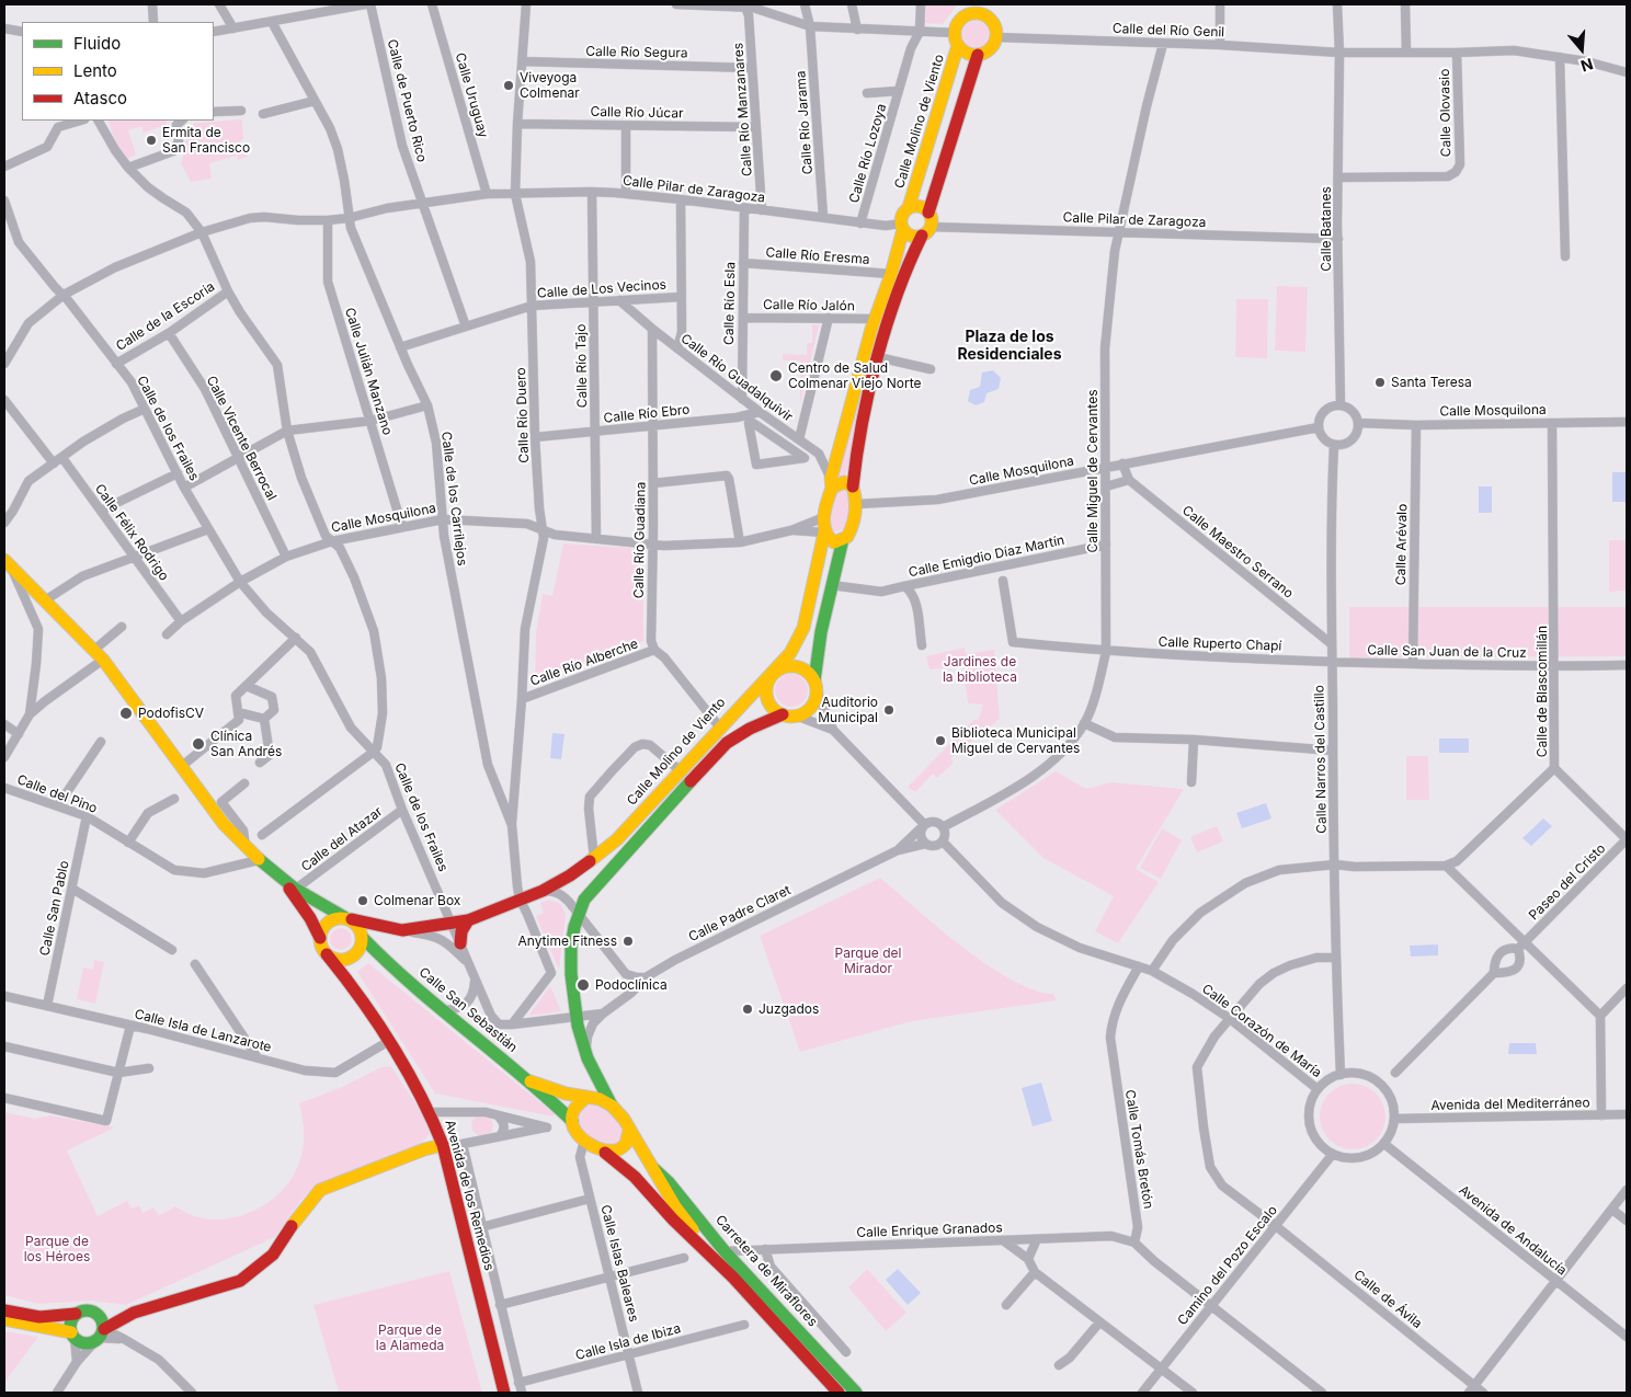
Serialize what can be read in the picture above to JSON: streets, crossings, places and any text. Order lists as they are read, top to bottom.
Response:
{
  "streets": {
    "main road": [
      "Calle Molino de Viento",
      "Calle San Sebastián",
      "Avenida de los Remedios",
      "Carretera de Miraflores"
    ],
    "street": [
      "Calle del Río Genil",
      "Calle Río Segura",
      "Calle Uruguay",
      "Calle de Puerto Rico",
      "Calle Río Manzanares",
      "Calle Río Júcar",
      "Calle Olovasio",
      "Calle Río Jarama",
      "Calle Río Lozoya",
      "Calle Pilar de Zaragoza",
      "Calle Batanes",
      "Calle Río Eresma",
      "Calle de Los Vecinos",
      "Calle Río Esla",
      "Calle Río Jalón",
      "Calle de la Escoria",
      "Calle Río Tajo",
      "Calle Julián Manzano",
      "Calle Río Guadalquivir",
      "Calle Mosquilona",
      "Calle Río Ebro",
      "Calle Río Duero",
      "Calle de los Frailes",
      "Calle Vicente Berrocal",
      "Calle Miguel de Cervantes",
      "Calle de los Carrilejos",
      "Calle Félix Rodrigo",
      "Calle Río Guadiana",
      "Calle Arévalo",
      "Calle Maestro Serrano",
      "Calle Emigdio Díaz Martín",
      "Calle Ruperto Chapí",
      "Calle San Juan de la Cruz",
      "Calle Río Alberche",
      "Calle de Blascomillán",
      "Calle Narros del Castillo",
      "Calle del Pino",
      "Calle del Atazar",
      "Paseo del Cristo",
      "Calle San Pablo",
      "Calle Padre Claret",
      "Calle Isla de Lanzarote",
      "Calle Corazón de María",
      "Avenida del Mediterráneo",
      "Calle Tomás Bretón",
      "Calle Enrique Granados",
      "Avenida de Andalucía",
      "Calle Islas Baleares",
      "Camino del Pozo Escalo",
      "Calle de Ávila",
      "Calle Isla de Ibiza"
    ]
  },
  "crossings": [
    ["Calle del Río Genil", "Calle Olovasio"],
    ["Calle del Río Genil", "Calle Molino de Viento"],
    ["Calle del Río Genil", "Calle Batanes"],
    ["Calle del Río Genil", "Calle Miguel de Cervantes"],
    ["Calle Río Segura", "Calle Río Manzanares"],
    ["Calle Río Segura", "Calle Río Duero"],
    ["Calle Uruguay", "Calle Pilar de Zaragoza"],
    ["Calle de Puerto Rico", "Calle Pilar de Zaragoza"],
    ["Calle de Puerto Rico", "Calle de Los Vecinos"],
    ["Calle Río Manzanares", "Calle Río Júcar"],
    ["Calle Río Manzanares", "Calle Pilar de Zaragoza"],
    ["Calle Río Júcar", "Calle Río Duero"],
    ["Calle Olovasio", "Calle Batanes"],
    ["Calle Molino de Viento", "Calle Pilar de Zaragoza"],
    ["Calle Molino de Viento", "Calle Río Guadalquivir"],
    ["Calle Molino de Viento", "Calle Mosquilona"],
    ["Calle Molino de Viento", "Calle de los Frailes"],
    ["Calle Molino de Viento", "Calle de los Carrilejos"],
    ["Calle Molino de Viento", "Calle del Atazar"],
    ["Calle Molino de Viento", "Calle San Sebastián"],
    ["Calle Molino de Viento", "Avenida de los Remedios"],
    ["Calle Río Jarama", "Calle Pilar de Zaragoza"],
    ["Calle Río Lozoya", "Calle Pilar de Zaragoza"],
    ["Calle Pilar de Zaragoza", "Calle Batanes"],
    ["Calle Pilar de Zaragoza", "Calle Río Esla"],
    ["Calle Pilar de Zaragoza", "Calle Río Tajo"],
    ["Calle Pilar de Zaragoza", "Calle Julián Manzano"],
    ["Calle Pilar de Zaragoza", "Calle Río Duero"],
    ["Calle Pilar de Zaragoza", "Calle de los Frailes"],
    ["Calle Pilar de Zaragoza", "Calle Miguel de Cervantes"],
    ["Calle Pilar de Zaragoza", "Calle de los Carrilejos"],
    ["Calle Batanes", "Calle Mosquilona"],
    ["Calle Batanes", "Calle Narros del Castillo"],
    ["Calle Río Eresma", "Calle Río Esla"],
    ["Calle de Los Vecinos", "Calle Río Tajo"],
    ["Calle de Los Vecinos", "Calle Río Guadalquivir"],
    ["Calle de Los Vecinos", "Calle Río Duero"],
    ["Calle de Los Vecinos", "Calle de los Carrilejos"],
    ["Calle Río Esla", "Calle Río Jalón"],
    ["Calle Río Esla", "Calle Río Guadalquivir"],
    ["Calle de la Escoria", "Calle de los Frailes"],
    ["Calle de la Escoria", "Calle Vicente Berrocal"],
    ["Calle Río Tajo", "Calle Mosquilona"],
    ["Calle Río Tajo", "Calle Río Ebro"],
    ["Calle Julián Manzano", "Calle Mosquilona"],
    ["Calle Río Guadalquivir", "Calle Río Ebro"],
    ["Calle Río Guadalquivir", "Calle Río Guadiana"],
    ["Calle Mosquilona", "Calle Río Duero"],
    ["Calle Mosquilona", "Calle de los Frailes"],
    ["Calle Mosquilona", "Calle Vicente Berrocal"],
    ["Calle Mosquilona", "Calle Miguel de Cervantes"],
    ["Calle Mosquilona", "Calle de los Carrilejos"],
    ["Calle Mosquilona", "Calle Félix Rodrigo"],
    ["Calle Mosquilona", "Calle Río Guadiana"],
    ["Calle Mosquilona", "Calle Arévalo"],
    ["Calle Mosquilona", "Calle Maestro Serrano"],
    ["Calle Mosquilona", "Calle de Blascomillán"],
    ["Calle Mosquilona", "Calle Narros del Castillo"],
    ["Calle Río Ebro", "Calle Río Duero"],
    ["Calle Río Ebro", "Calle Río Guadiana"],
    ["Calle Río Duero", "Calle de los Carrilejos"],
    ["Calle Río Duero", "Calle Río Alberche"],
    ["Calle de los Frailes", "Calle de los Carrilejos"],
    ["Calle de los Frailes", "Calle del Atazar"],
    ["Calle Miguel de Cervantes", "Calle Emigdio Díaz Martín"],
    ["Calle Miguel de Cervantes", "Calle Ruperto Chapí"],
    ["Calle Miguel de Cervantes", "Calle Padre Claret"],
    ["Calle Miguel de Cervantes", "Calle Corazón de María"],
    ["Calle Río Guadiana", "Calle Río Alberche"],
    ["Calle Arévalo", "Calle San Juan de la Cruz"],
    ["Calle Maestro Serrano", "Calle Narros del Castillo"],
    ["Calle Ruperto Chapí", "Calle San Juan de la Cruz"],
    ["Calle Ruperto Chapí", "Calle Narros del Castillo"],
    ["Calle San Juan de la Cruz", "Calle de Blascomillán"],
    ["Calle San Juan de la Cruz", "Calle Narros del Castillo"],
    ["Calle Narros del Castillo", "Calle Corazón de María"],
    ["Calle Narros del Castillo", "Avenida del Mediterráneo"],
    ["Calle Narros del Castillo", "Avenida de Andalucía"],
    ["Calle Narros del Castillo", "Camino del Pozo Escalo"],
    ["Calle Narros del Castillo", "Calle de Ávila"],
    ["Calle del Pino", "Calle San Pablo"],
    ["Calle San Pablo", "Calle Isla de Lanzarote"],
    ["Calle Padre Claret", "Calle Corazón de María"],
    ["Calle San Sebastián", "Avenida de los Remedios"],
    ["Calle San Sebastián", "Calle Islas Baleares"],
    ["Calle San Sebastián", "Carretera de Miraflores"],
    ["Calle Isla de Lanzarote", "Avenida de los Remedios"],
    ["Calle Corazón de María", "Avenida del Mediterráneo"],
    ["Calle Corazón de María", "Calle Tomás Bretón"],
    ["Calle Corazón de María", "Avenida de Andalucía"],
    ["Calle Corazón de María", "Camino del Pozo Escalo"],
    ["Calle Corazón de María", "Calle de Ávila"],
    ["Avenida del Mediterráneo", "Avenida de Andalucía"],
    ["Avenida del Mediterráneo", "Camino del Pozo Escalo"],
    ["Calle Tomás Bretón", "Calle Enrique Granados"],
    ["Avenida de los Remedios", "Calle Isla de Ibiza"],
    ["Calle Enrique Granados", "Carretera de Miraflores"],
    ["Avenida de Andalucía", "Camino del Pozo Escalo"],
    ["Calle Islas Baleares", "Carretera de Miraflores"],
    ["Calle Islas Baleares", "Calle Isla de Ibiza"],
    ["Camino del Pozo Escalo", "Calle de Ávila"]
  ],
  "districts": ["Plaza de los Residenciales"],
  "parks": [
    "Jardines de la biblioteca",
    "Parque del Mirador",
    "Parque de los Héroes",
    "Parque de la Alameda"
  ],
  "places": [
    "Viveyoga Colmenar",
    "Ermita de San Francisco",
    "Centro de Salud Colmenar Viejo Norte",
    "Santa Teresa",
    "Auditorio Municipal",
    "PodofisCV",
    "Biblioteca Municipal Miguel de Cervantes",
    "Clínica San Andrés",
    "Colmenar Box",
    "Anytime Fitness",
    "Podoclínica",
    "Juzgados"
  ],
  "legend": ["Fluido", "Lento", "Atasco"],
  "north": "bottom"
}
